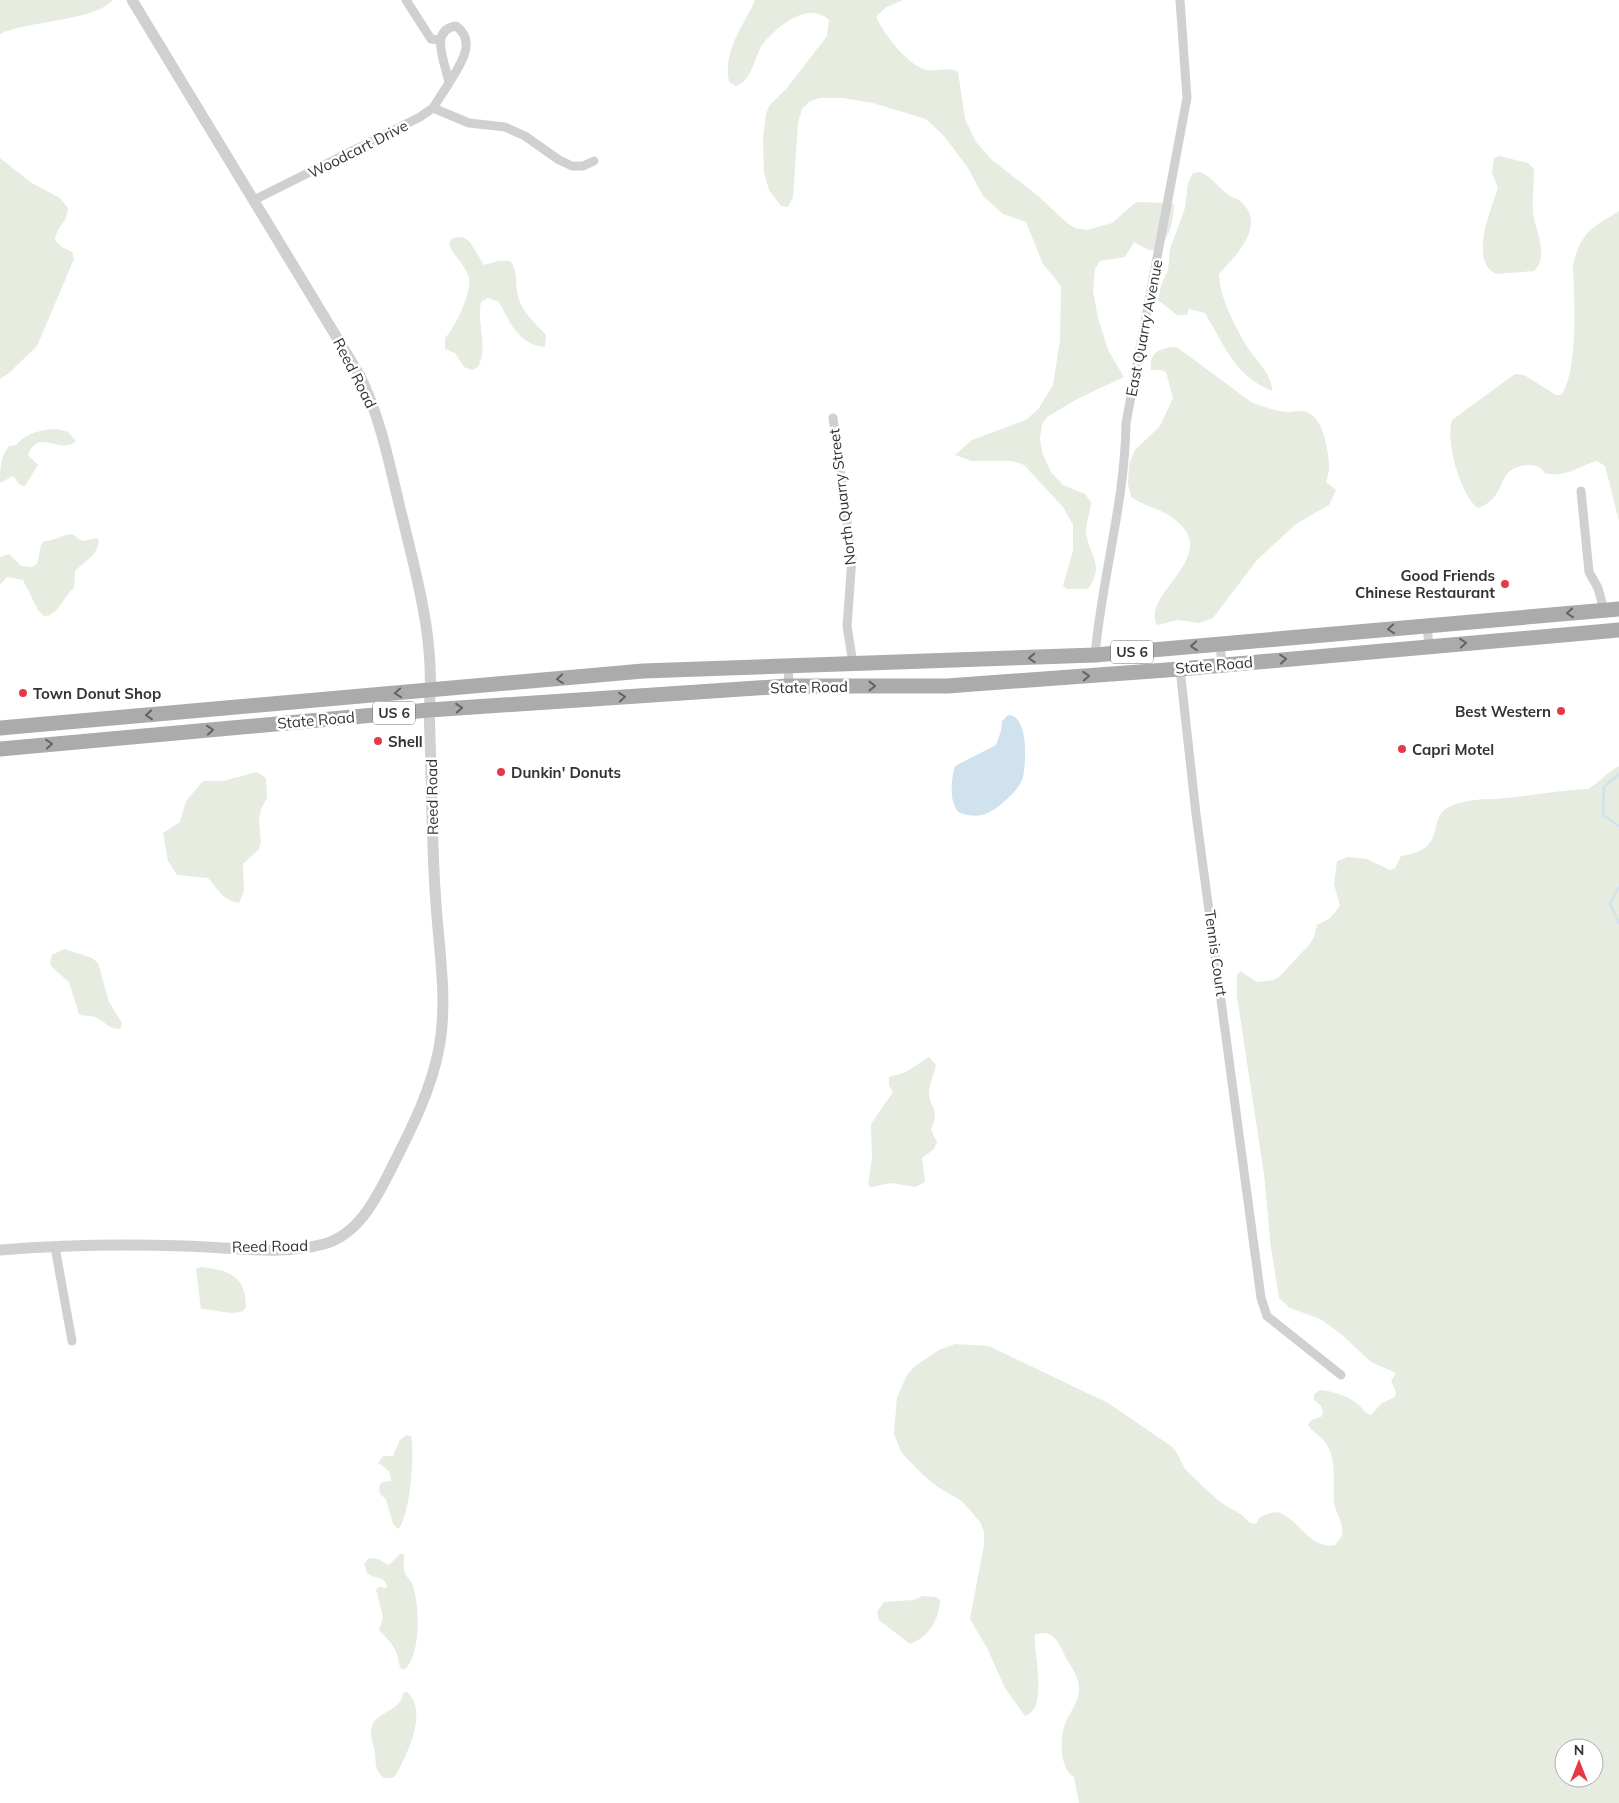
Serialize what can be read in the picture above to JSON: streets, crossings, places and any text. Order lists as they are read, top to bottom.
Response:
{
  "streets": {
    "main road": ["US 6", "State Road"],
    "street": [
      "Woodcart Drive",
      "East Quarry Avenue",
      "Reed Road",
      "North Quarry Street",
      "Tennis Court"
    ]
  },
  "crossings": [
    ["Woodcart Drive", "Reed Road"],
    ["East Quarry Avenue", "State Road"],
    ["Reed Road", "State Road"],
    ["North Quarry Street", "State Road"],
    ["State Road", "Tennis Court"]
  ],
  "places": [
    "Good Friends Chinese Restaurant",
    "Town Donut Shop",
    "Best Western",
    "Shell",
    "Capri Motel",
    "Dunkin' Donuts"
  ],
  "north": "top"
}
